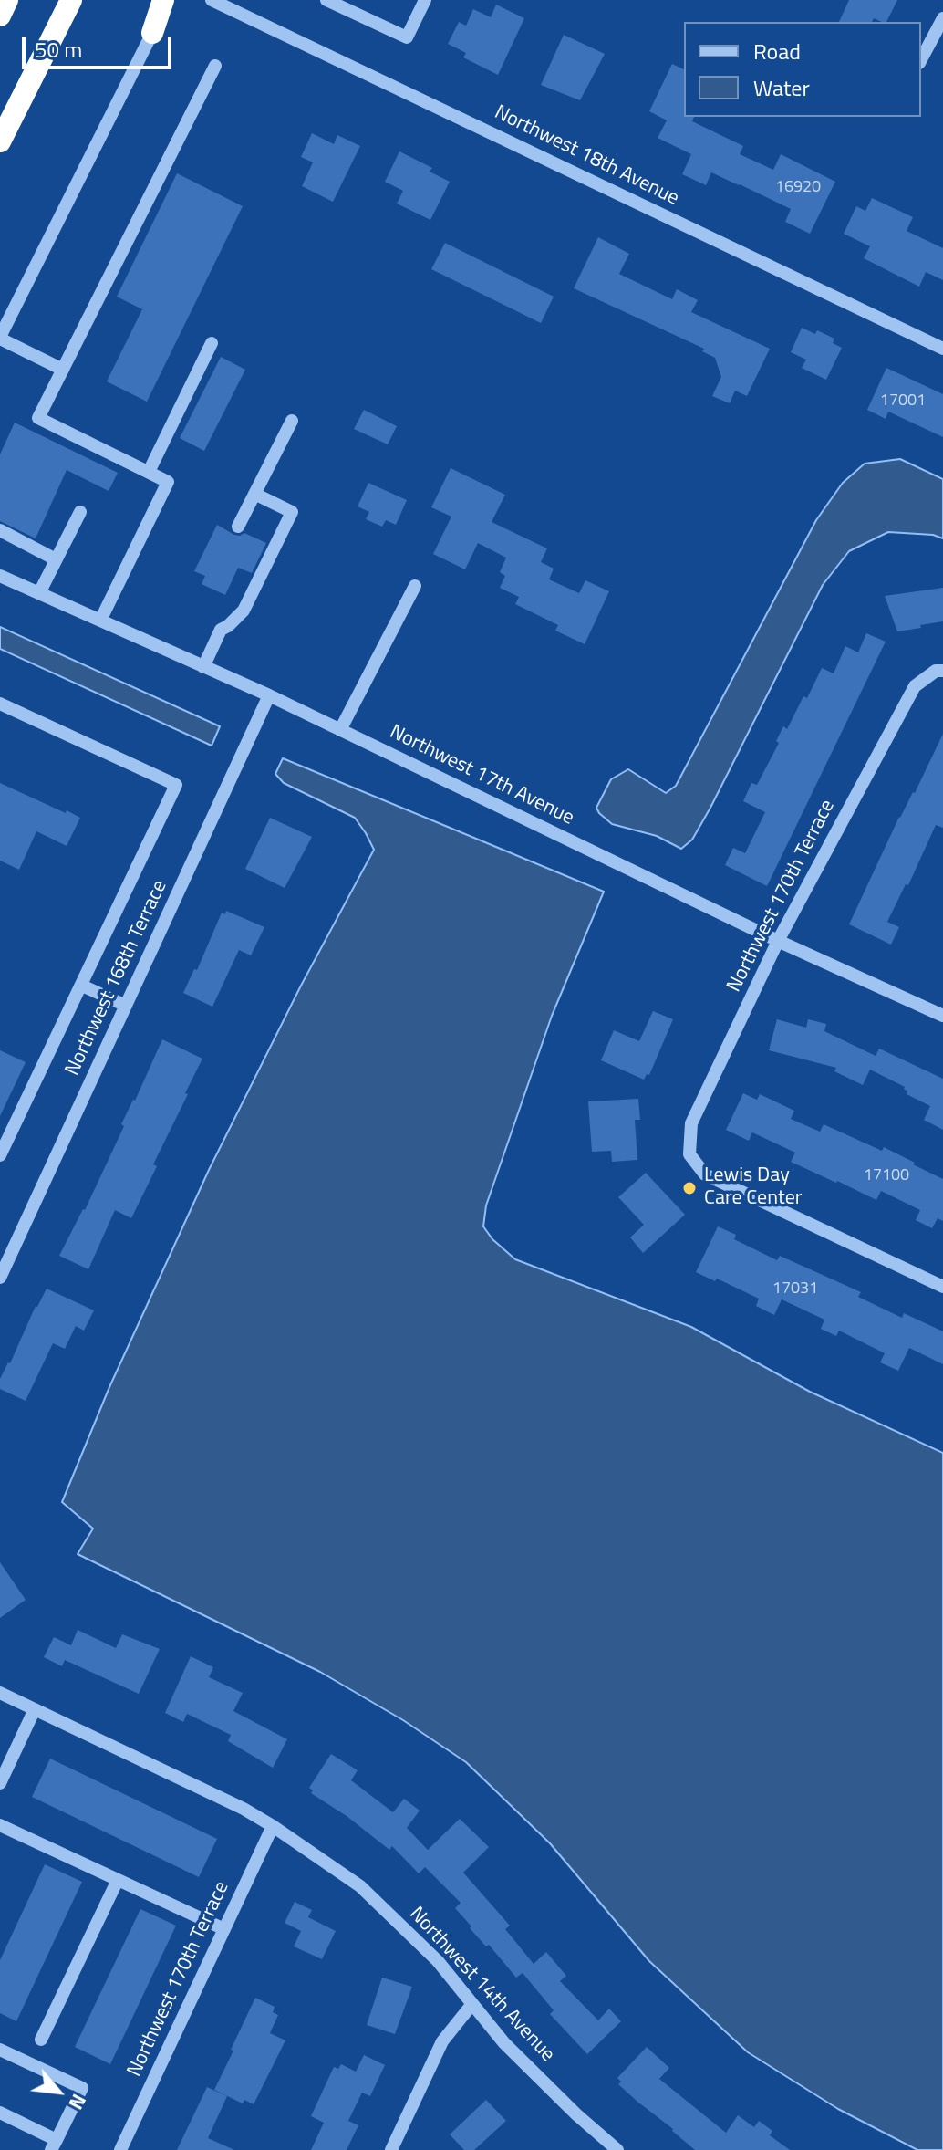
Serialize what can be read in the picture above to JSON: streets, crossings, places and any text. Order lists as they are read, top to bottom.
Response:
{
  "streets": {
    "street": [
      "Northwest 18th Avenue",
      "Northwest 17th Avenue",
      "Northwest 170th Terrace",
      "Northwest 168th Terrace",
      "Northwest 14th Avenue"
    ]
  },
  "crossings": [
    ["Northwest 17th Avenue", "Northwest 170th Terrace"],
    ["Northwest 17th Avenue", "Northwest 168th Terrace"],
    ["Northwest 170th Terrace", "Northwest 14th Avenue"]
  ],
  "places": ["Lewis Day Care Center"],
  "house_numbers": [
    "16920",
    "17001",
    "17100",
    "17031"
  ],
  "legend": ["Road", "Water"],
  "scale_bar": "50 m",
  "north": "bottom right"
}
